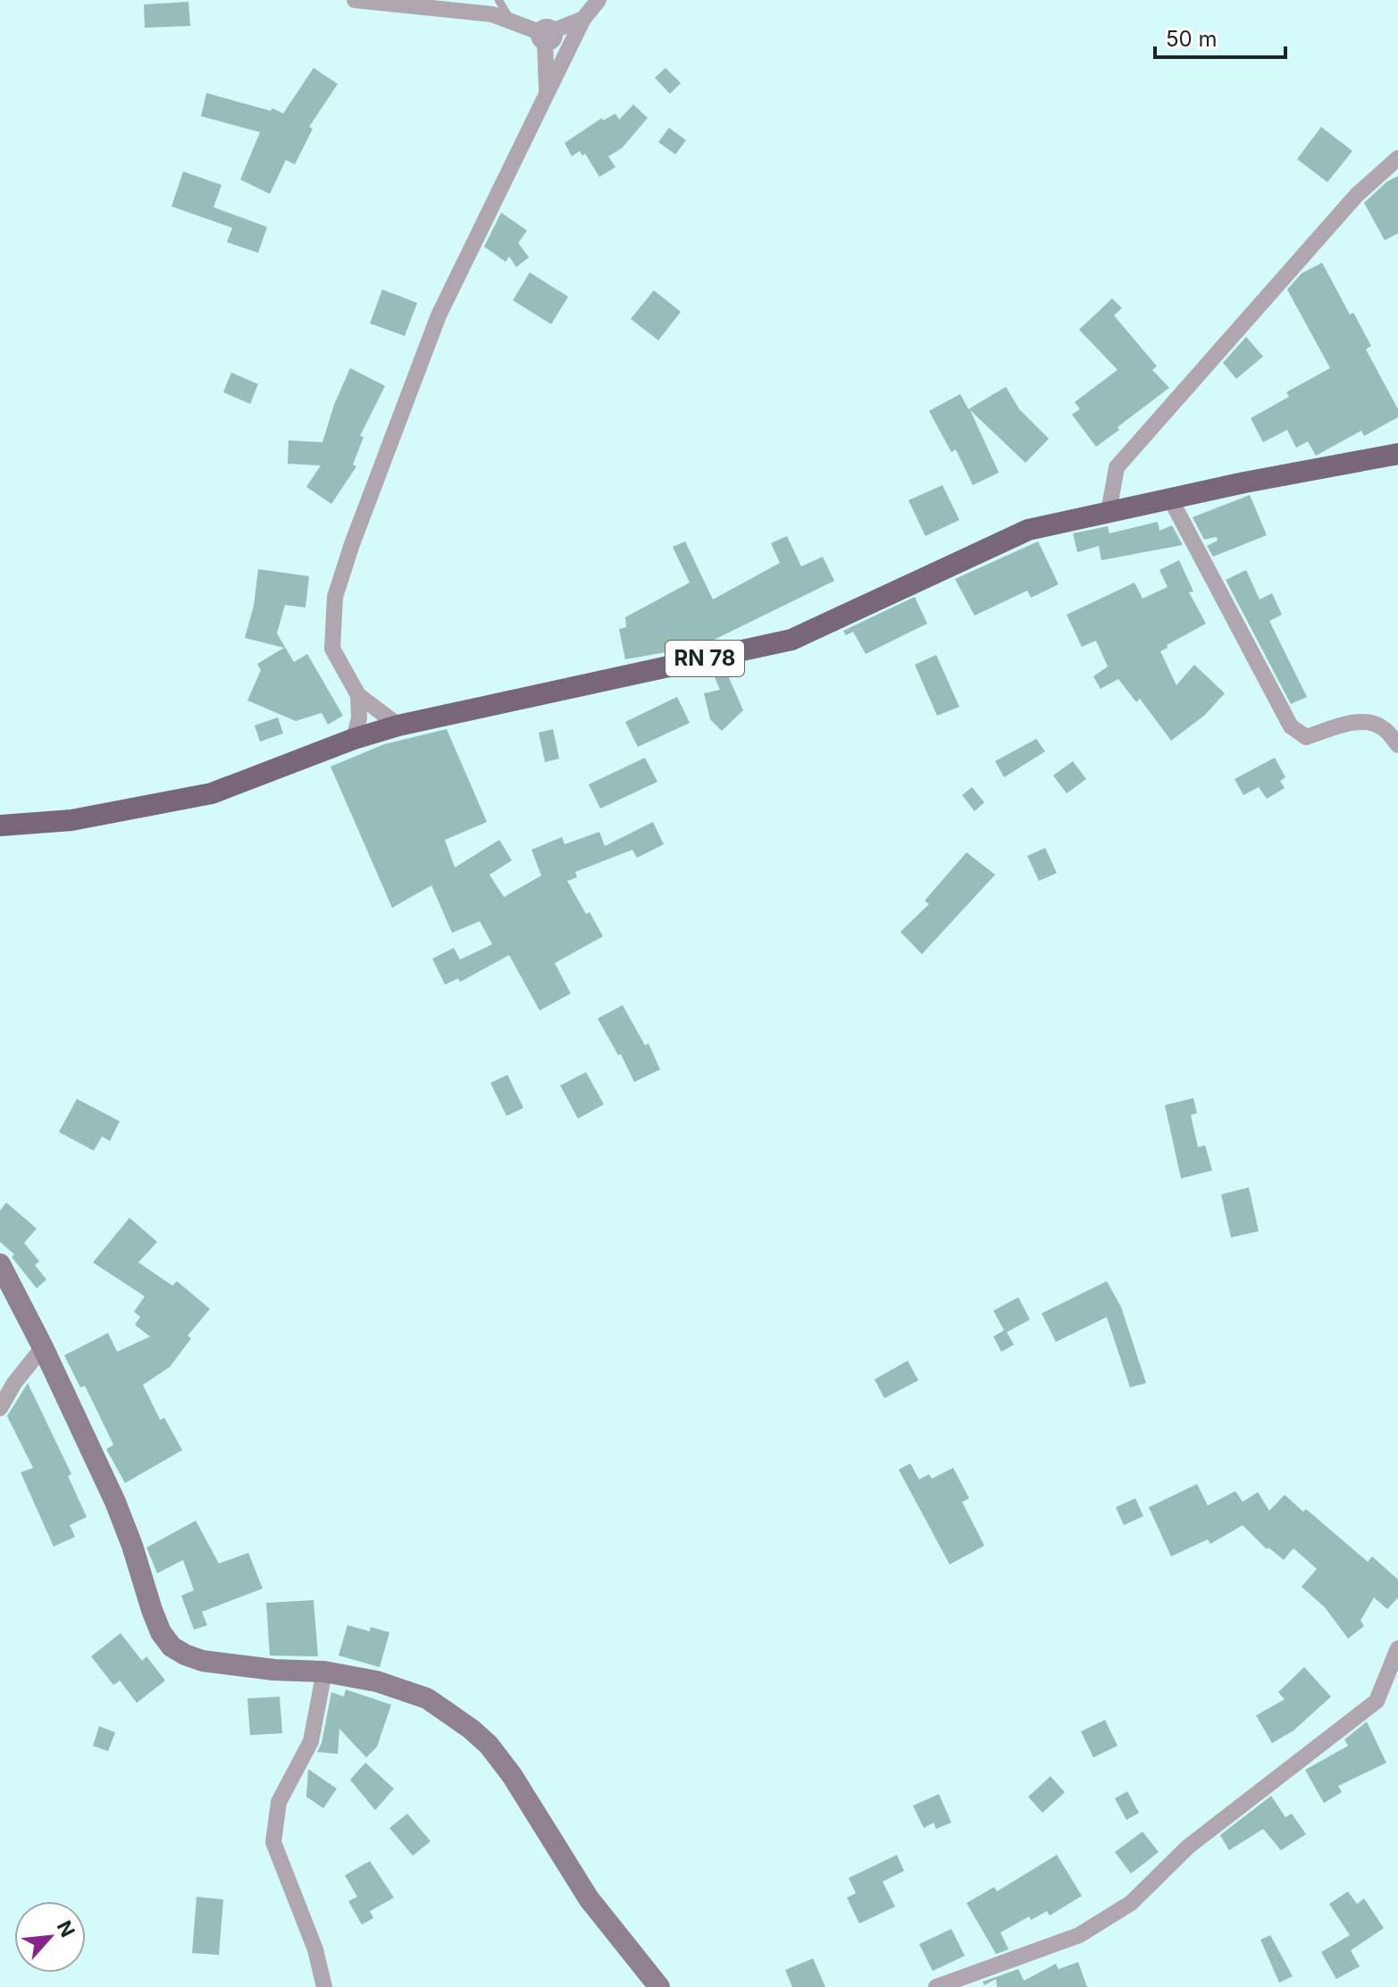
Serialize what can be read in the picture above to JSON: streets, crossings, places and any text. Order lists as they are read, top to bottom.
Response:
{
  "streets": {
    "main road": ["RN 78"]
  },
  "scale_bar": "50 m",
  "north": "top right"
}
